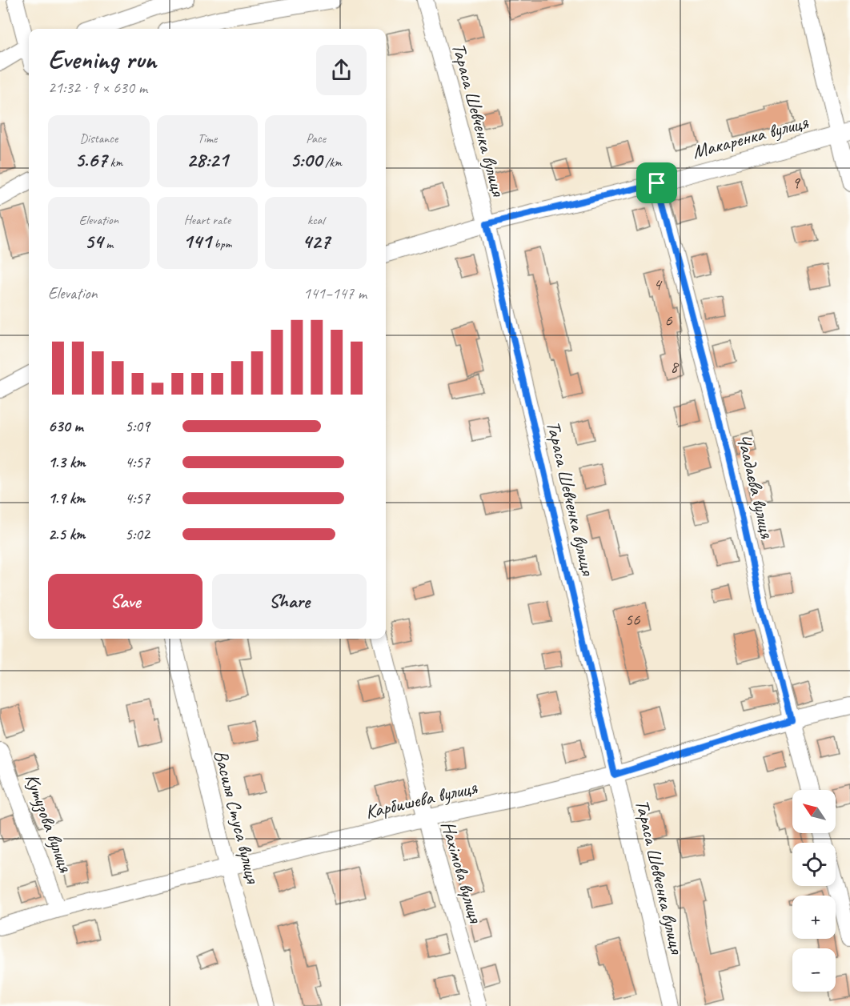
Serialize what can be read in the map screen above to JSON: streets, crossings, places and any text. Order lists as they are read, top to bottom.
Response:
{
  "streets": {
    "street": [
      "Тараса Шевченка вулиця",
      "Макаренка вулиця",
      "Чаадаєва вулиця",
      "Карбишева вулиця",
      "Василя Стуса вулиця",
      "Кутузова вулиця",
      "Нахімова вулиця"
    ]
  },
  "crossings": [
    ["Тараса Шевченка вулиця", "Макаренка вулиця"],
    ["Тараса Шевченка вулиця", "Карбишева вулиця"],
    ["Макаренка вулиця", "Чаадаєва вулиця"],
    ["Чаадаєва вулиця", "Карбишева вулиця"],
    ["Карбишева вулиця", "Василя Стуса вулиця"],
    ["Карбишева вулиця", "Кутузова вулиця"],
    ["Карбишева вулиця", "Нахімова вулиця"]
  ],
  "house_numbers": [
    "9",
    "4",
    "6",
    "8",
    "56"
  ],
  "north": "top left",
  "page": {
    "heading": ["Evening run", "21:32 · 9 × 630 m"],
    "stats": [
      ["Distance", "5.67 km"],
      ["Time", "28:21"],
      ["Pace", "5:00 /km"],
      ["Elevation", "54 m"],
      ["Heart rate", "141 bpm"],
      ["kcal", "427"]
    ],
    "chart": ["Elevation", "141–147 m"],
    "list": [
      {
        "name": "630 m",
        "note": "5:09"
      },
      {
        "name": "1.3 km",
        "note": "4:57"
      },
      {
        "name": "1.9 km",
        "note": "4:57"
      },
      {
        "name": "2.5 km",
        "note": "5:02"
      }
    ],
    "buttons": ["Save", "Share"],
    "map_buttons": ["+", "−"]
  }
}
